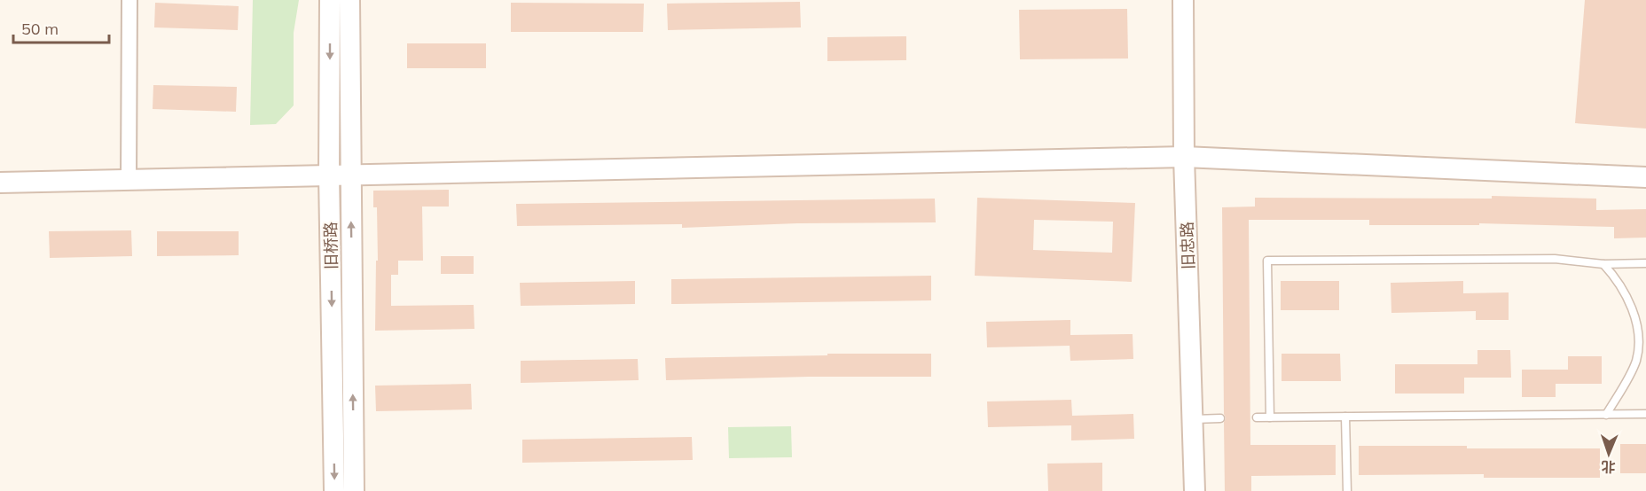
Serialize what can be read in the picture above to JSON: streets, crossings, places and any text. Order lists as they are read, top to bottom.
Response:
{
  "streets": {
    "street": ["旧桥路", "旧忠路"]
  },
  "scale_bar": "50 m",
  "north": "bottom"
}
